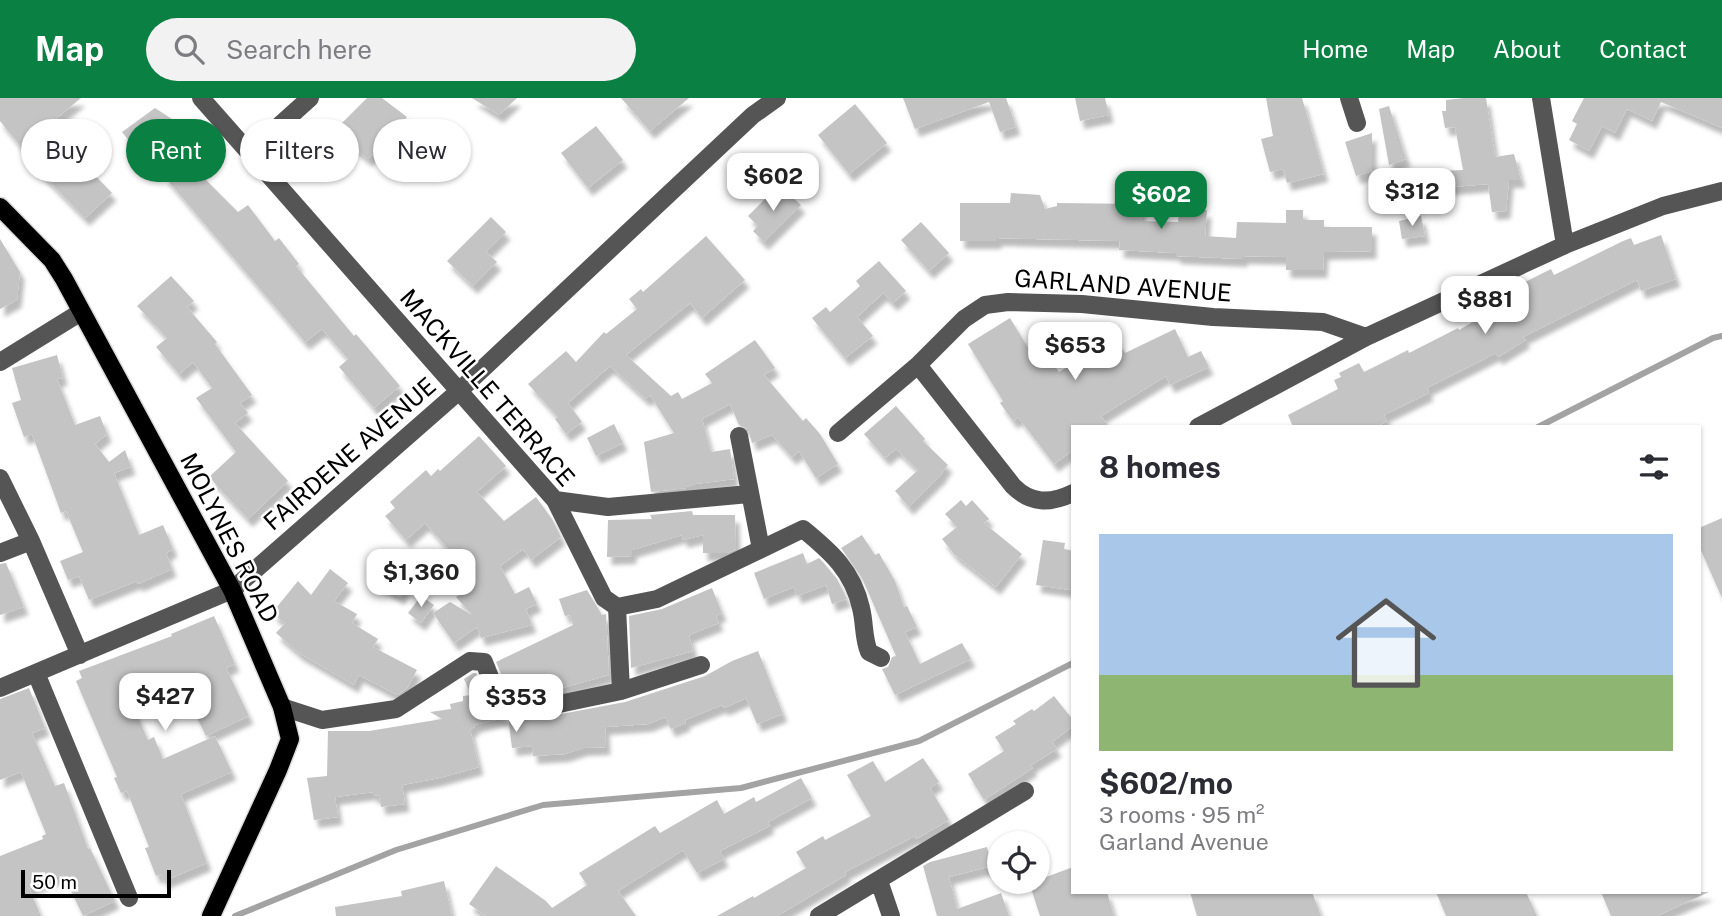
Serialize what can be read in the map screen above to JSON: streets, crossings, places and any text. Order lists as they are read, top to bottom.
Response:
{
  "streets": {
    "main road": ["MOLYNES ROAD"],
    "street": ["GARLAND AVENUE", "MACKVILLE TERRACE", "FAIRDENE AVENUE"]
  },
  "crossings": [
    ["MACKVILLE TERRACE", "FAIRDENE AVENUE"],
    ["FAIRDENE AVENUE", "MOLYNES ROAD"]
  ],
  "scale_bar": "50 m",
  "page": {
    "header": "Map",
    "search": "Search here",
    "nav": [
      "Home",
      "Map",
      "About",
      "Contact"
    ],
    "chip": [
      "Buy",
      "Rent",
      "Filters",
      "New"
    ],
    "price": [
      "$602",
      "$312",
      "$602",
      "$881",
      "$653",
      "$1,360",
      "$427",
      "$353"
    ],
    "heading": "8 homes",
    "list": [
      {
        "name": "$602/mo",
        "note": "3 rooms · 95 m² · Garland Avenue"
      }
    ],
    "scale": "50 m"
  }
}
